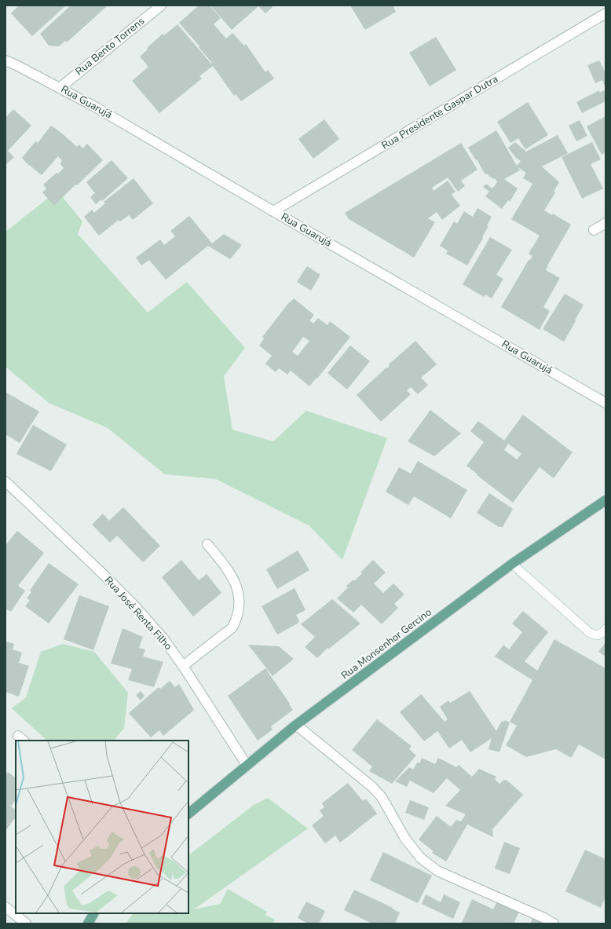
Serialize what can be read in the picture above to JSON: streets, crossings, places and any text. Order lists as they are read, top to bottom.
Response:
{
  "streets": {
    "main road": ["Rua Monsenhor Gercino"],
    "street": [
      "Rua Bento Torrens",
      "Rua Guarujá",
      "Rua Presidente Gaspar Dutra",
      "Rua José Renta Filho"
    ]
  },
  "crossings": [
    ["Rua Bento Torrens", "Rua Guarujá"],
    ["Rua Guarujá", "Rua Presidente Gaspar Dutra"],
    ["Rua José Renta Filho", "Rua Monsenhor Gercino"]
  ]
}
